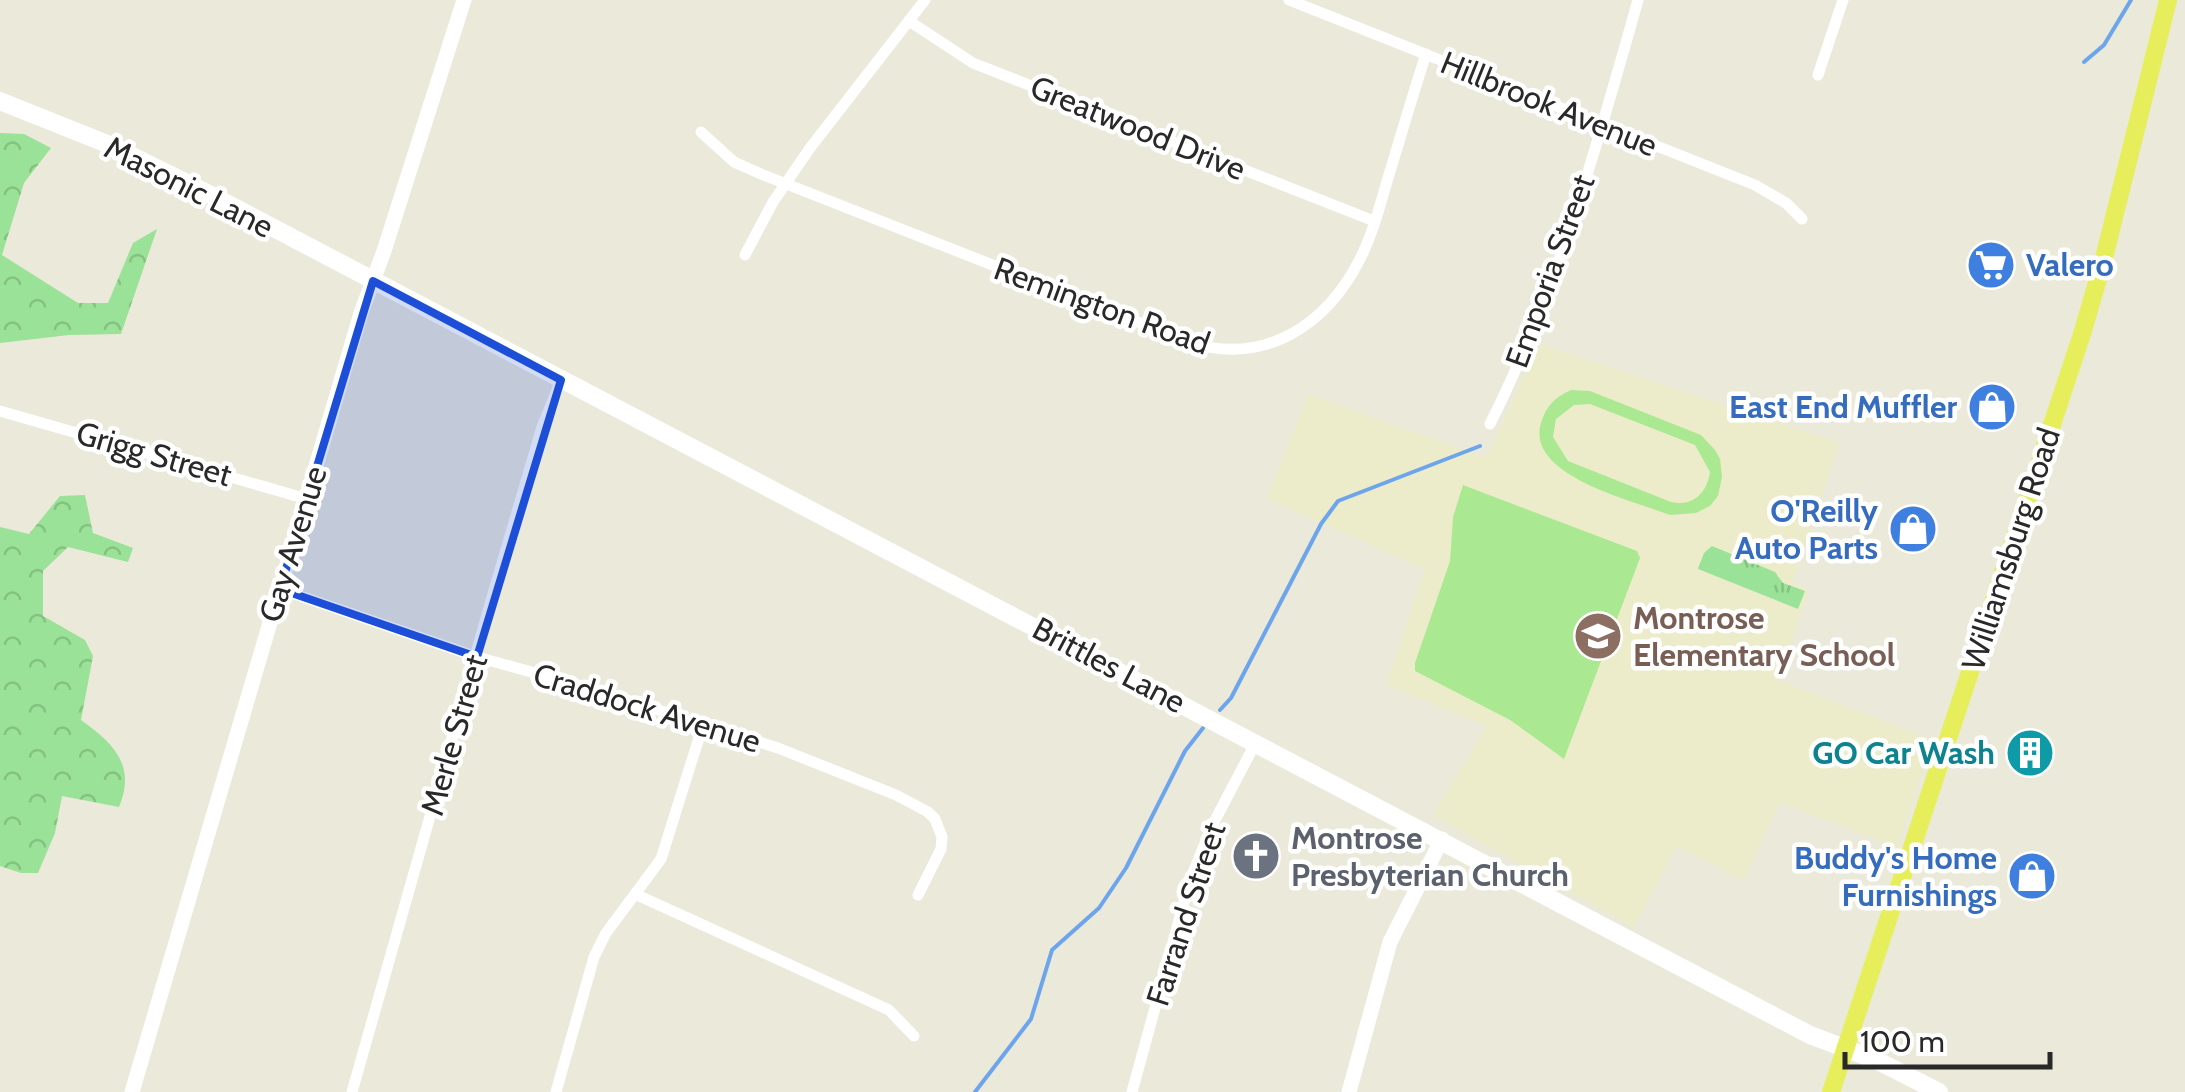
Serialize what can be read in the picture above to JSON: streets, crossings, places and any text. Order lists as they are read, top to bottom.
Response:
{
  "streets": {
    "main road": ["Masonic Lane", "Williamsburg Road", "Brittles Lane"],
    "street": [
      "Hillbrook Avenue",
      "Greatwood Drive",
      "Emporia Street",
      "Remington Road",
      "Grigg Street",
      "Gay Avenue",
      "Craddock Avenue",
      "Merle Street",
      "Farrand Street"
    ]
  },
  "crossings": [
    ["Hillbrook Avenue", "Emporia Street"],
    ["Hillbrook Avenue", "Remington Road"],
    ["Greatwood Drive", "Remington Road"],
    ["Masonic Lane", "Gay Avenue"],
    ["Masonic Lane", "Brittles Lane"],
    ["Grigg Street", "Gay Avenue"],
    ["Gay Avenue", "Brittles Lane"],
    ["Gay Avenue", "Craddock Avenue"],
    ["Williamsburg Road", "Brittles Lane"],
    ["Brittles Lane", "Merle Street"],
    ["Brittles Lane", "Farrand Street"],
    ["Craddock Avenue", "Merle Street"]
  ],
  "places": {
    "supermarket": ["Valero"],
    "shop": ["East End Muffler", "O'Reilly Auto Parts", "Buddy's Home Furnishings"],
    "school or university": ["Montrose Elementary School"],
    "building": ["GO Car Wash"],
    "church": ["Montrose Presbyterian Church"]
  },
  "scale_bar": "100 m"
}
